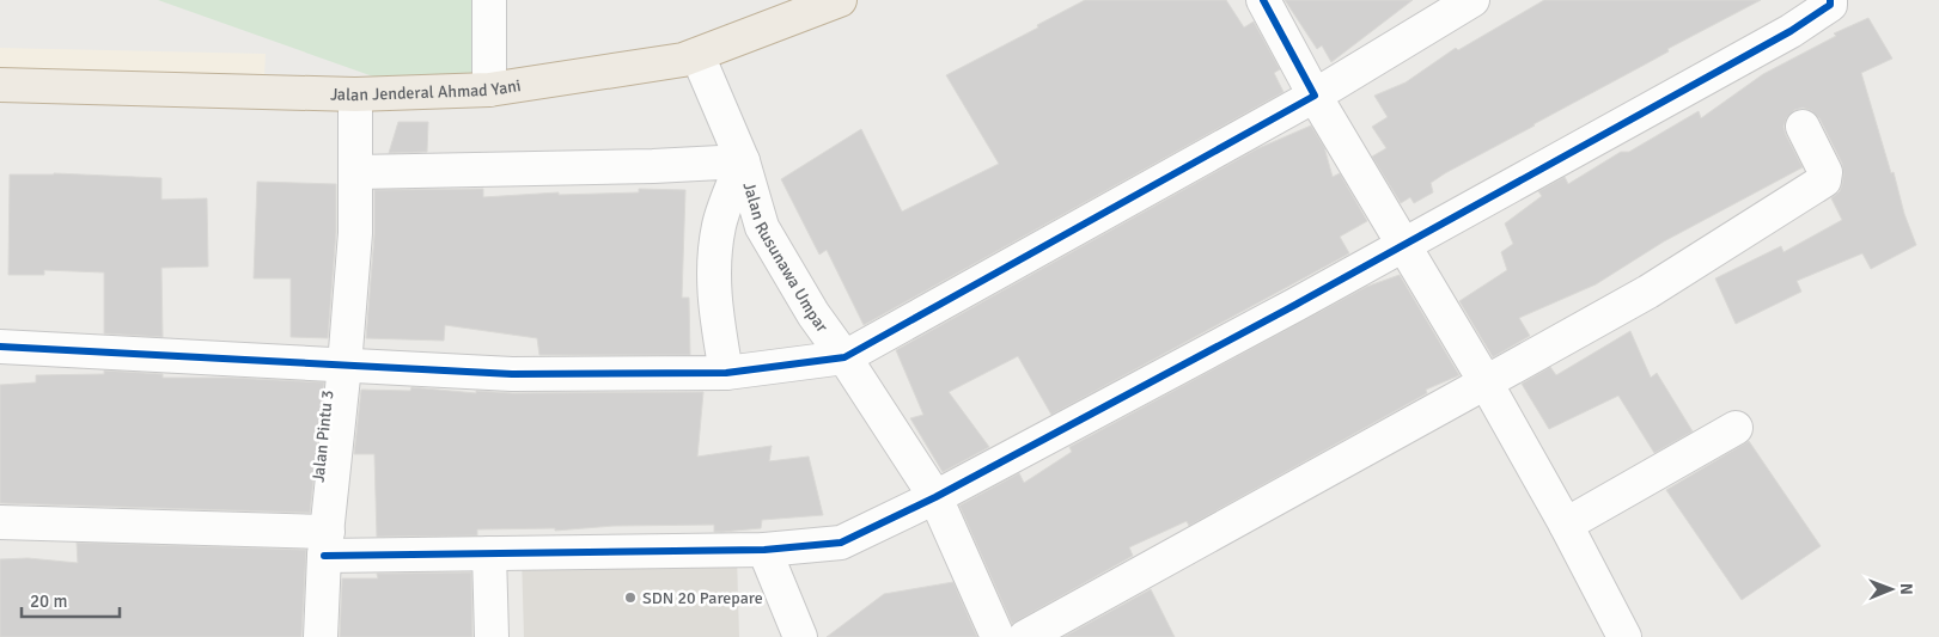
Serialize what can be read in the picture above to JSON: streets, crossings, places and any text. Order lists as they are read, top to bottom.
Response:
{
  "streets": {
    "highway": ["Jalan Jenderal Ahmad Yani"],
    "street": ["Jalan Rusunawa Umpar", "Jalan Pintu 3"]
  },
  "crossings": [
    ["Jalan Jenderal Ahmad Yani", "Jalan Rusunawa Umpar"],
    ["Jalan Jenderal Ahmad Yani", "Jalan Pintu 3"]
  ],
  "places": ["SDN 20 Parepare"],
  "scale_bar": "20 m",
  "north": "right"
}
